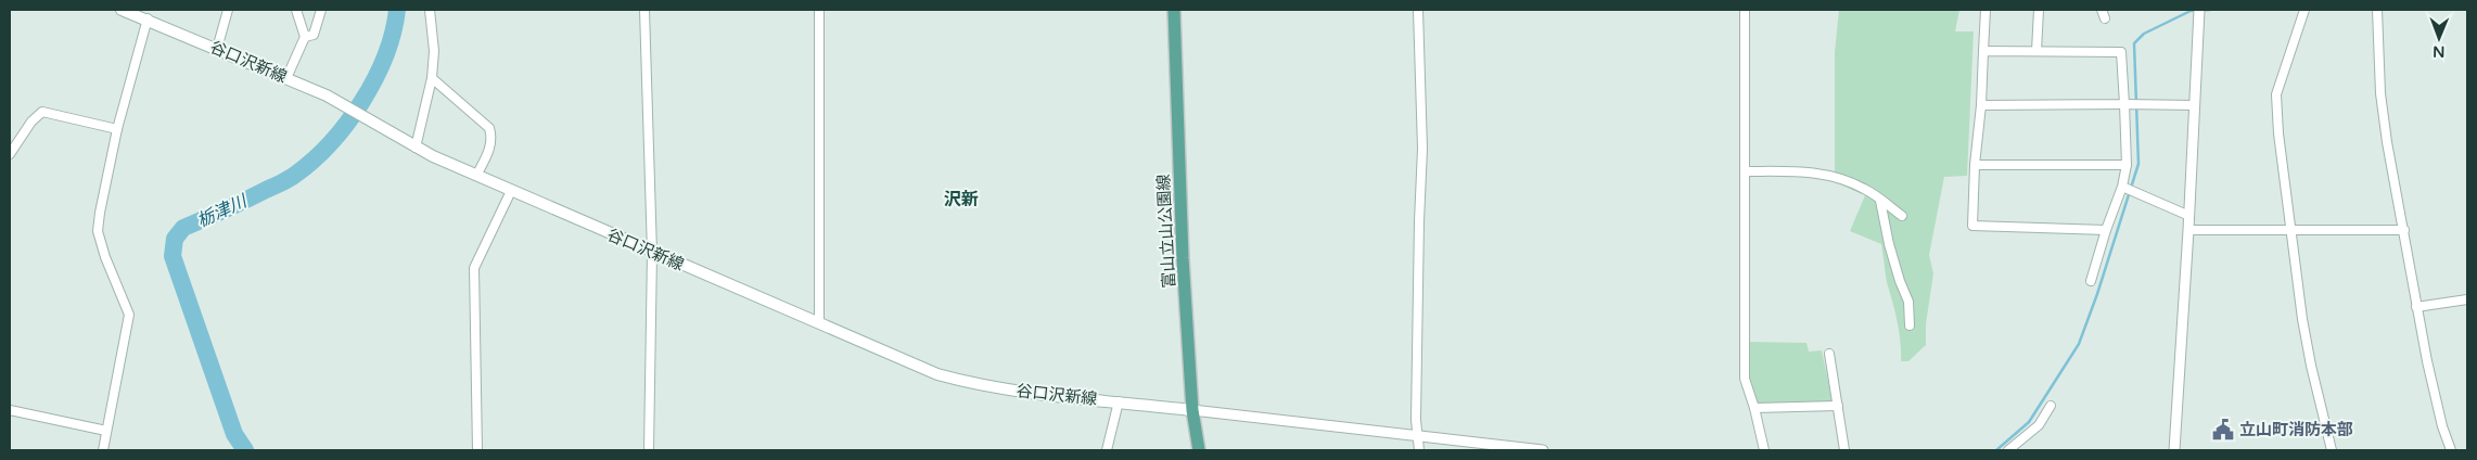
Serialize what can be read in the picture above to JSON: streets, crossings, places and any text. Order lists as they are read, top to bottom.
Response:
{
  "streets": {
    "main road": ["谷口沢新線", "富山立山公園線"]
  },
  "crossings": [
    ["谷口沢新線", "富山立山公園線"]
  ],
  "districts": ["沢新"],
  "water": ["栃津川"],
  "places": {
    "public building": ["立山町消防本部"]
  },
  "north": "bottom"
}
